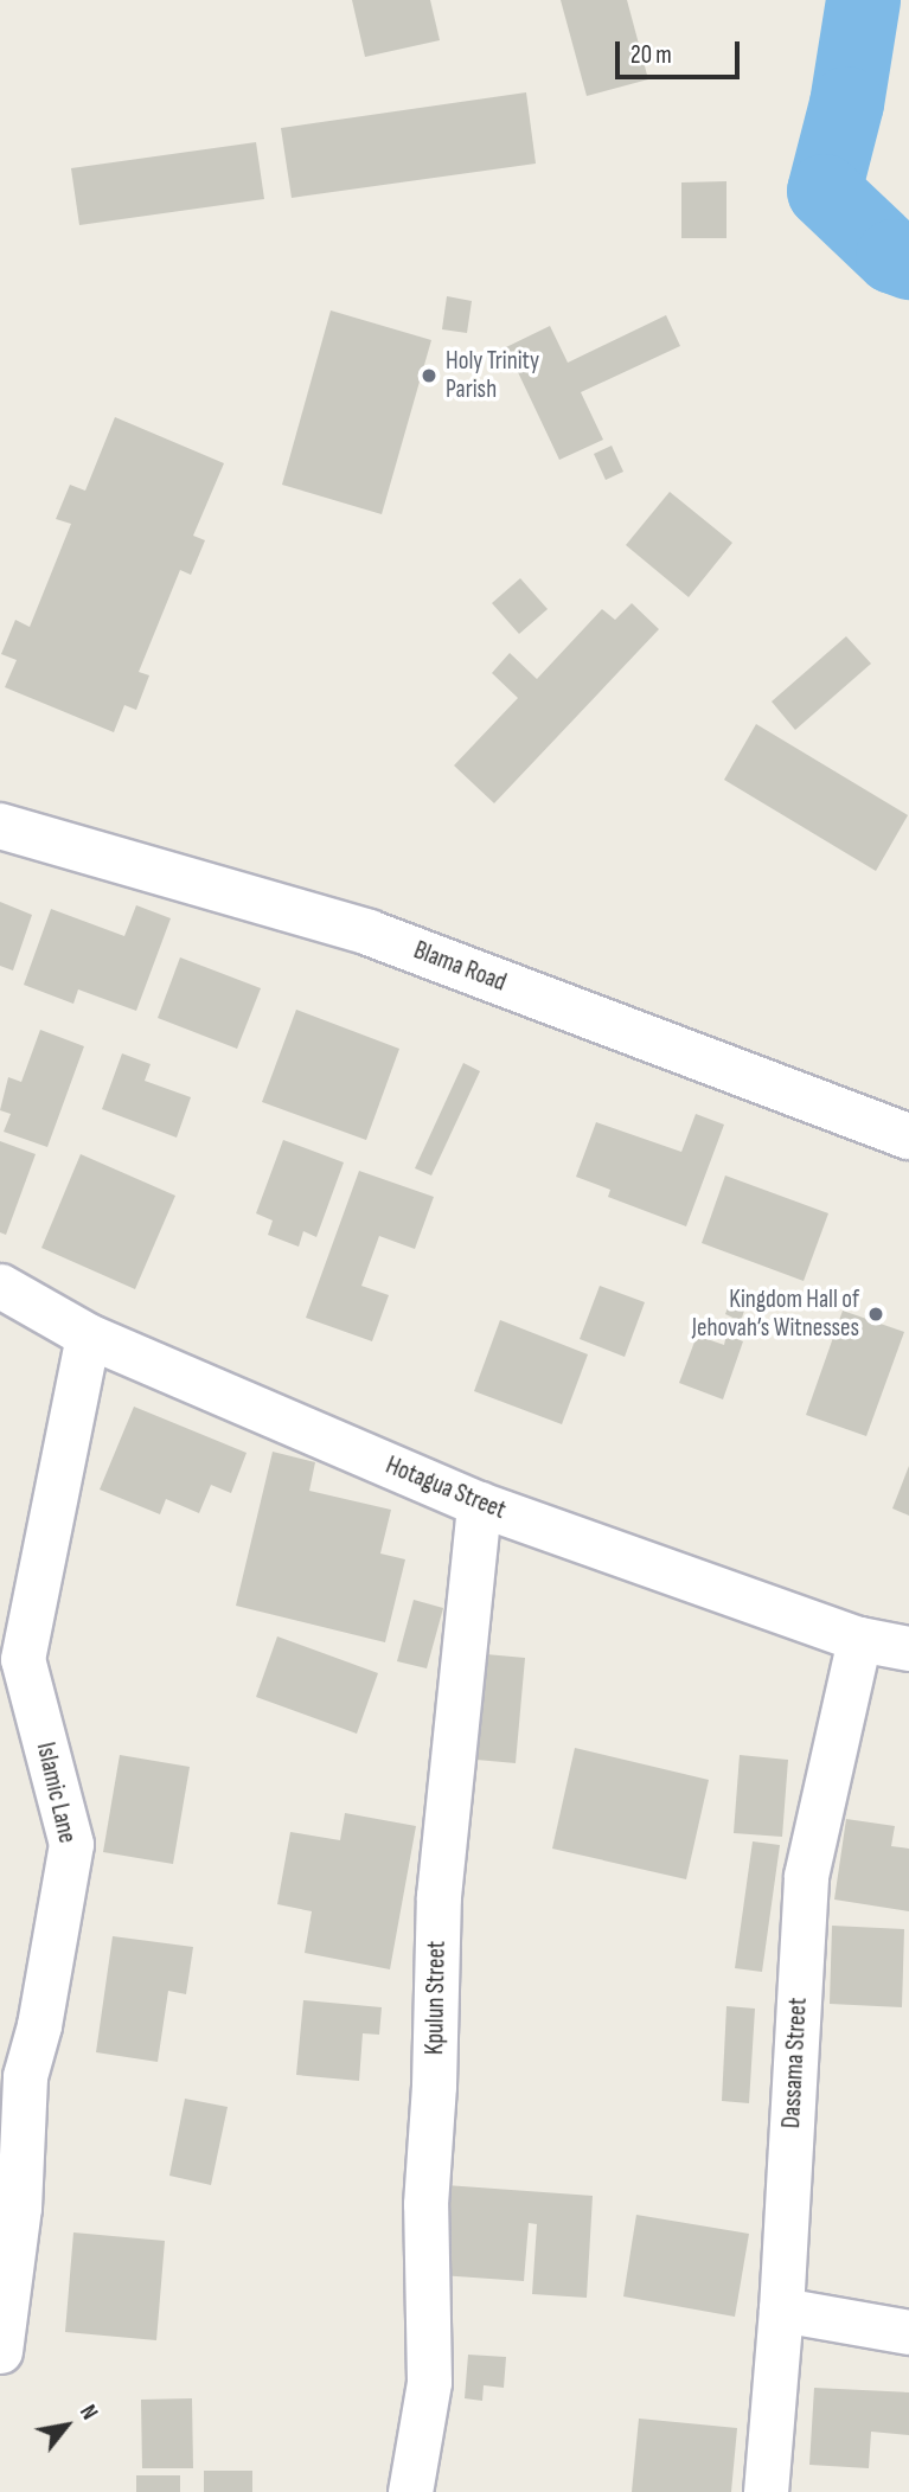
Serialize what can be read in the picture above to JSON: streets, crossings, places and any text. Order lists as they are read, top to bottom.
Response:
{
  "streets": {
    "street": [
      "Blama Road",
      "Hotagua Street",
      "Islamic Lane",
      "Kpulun Street",
      "Dassama Street"
    ]
  },
  "crossings": [
    ["Hotagua Street", "Islamic Lane"],
    ["Hotagua Street", "Kpulun Street"],
    ["Hotagua Street", "Dassama Street"]
  ],
  "places": ["Holy Trinity Parish", "Kingdom Hall of Jehovah’s Witnesses"],
  "scale_bar": "20 m",
  "north": "top right"
}
